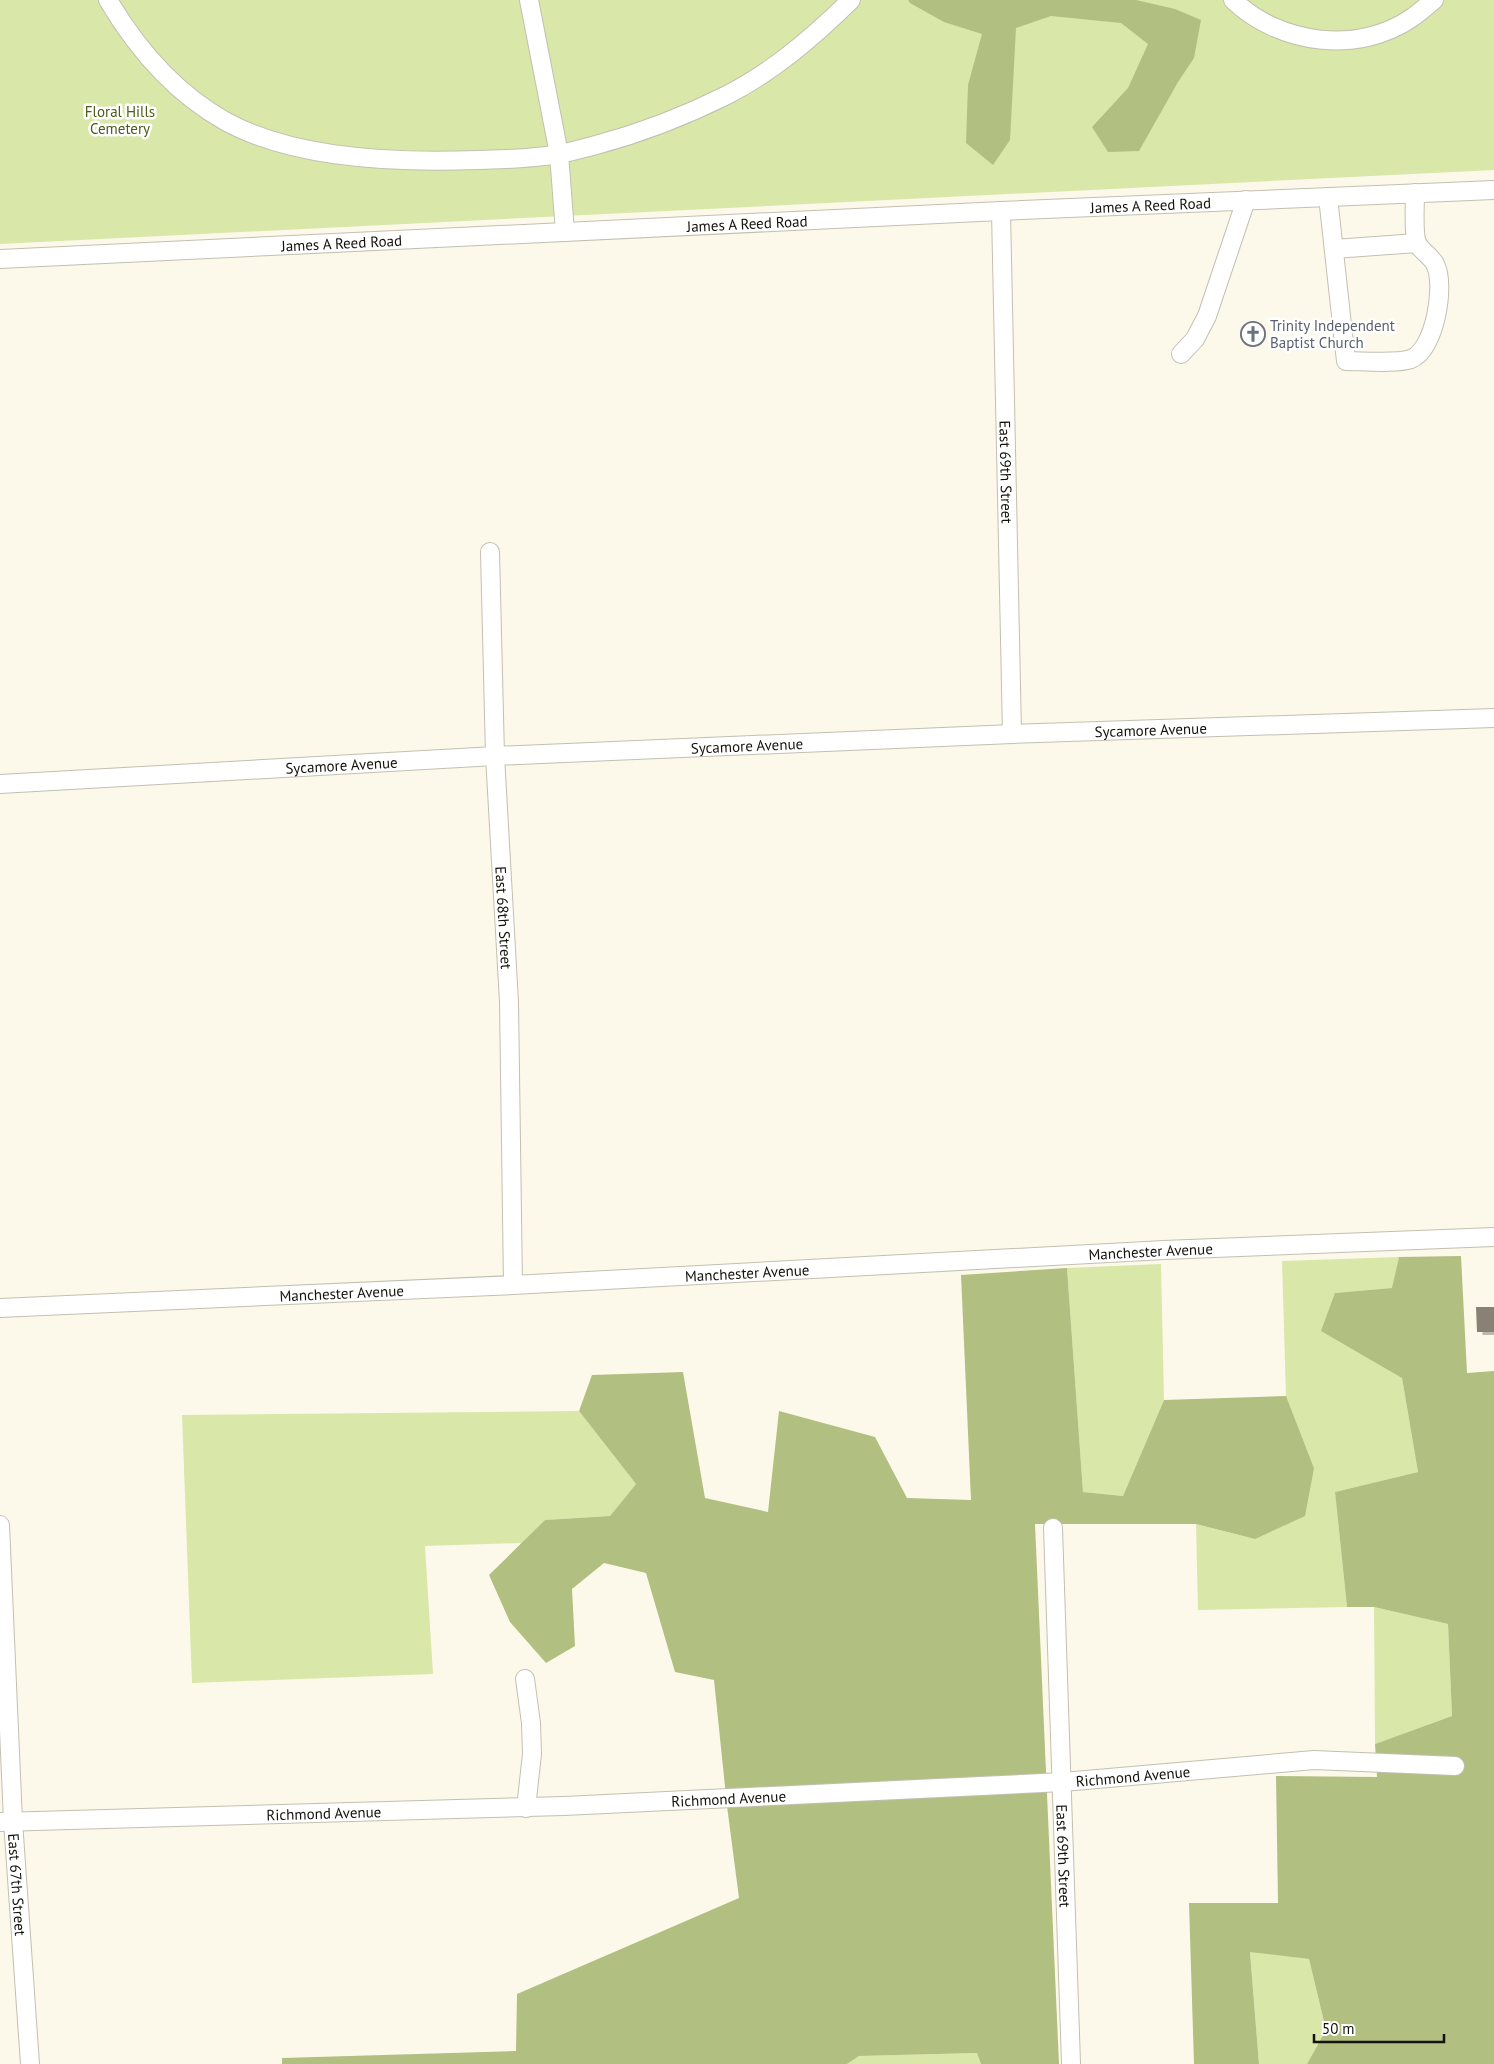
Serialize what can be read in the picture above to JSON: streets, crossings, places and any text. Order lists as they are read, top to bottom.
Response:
{
  "streets": {
    "street": [
      "James A Reed Road",
      "East 69th Street",
      "Sycamore Avenue",
      "East 68th Street",
      "Manchester Avenue",
      "Richmond Avenue",
      "East 67th Street"
    ]
  },
  "crossings": [
    ["James A Reed Road", "East 69th Street"],
    ["East 69th Street", "Sycamore Avenue"],
    ["East 69th Street", "Richmond Avenue"],
    ["Sycamore Avenue", "East 68th Street"],
    ["East 68th Street", "Manchester Avenue"],
    ["Richmond Avenue", "East 67th Street"]
  ],
  "parks": ["Floral Hills Cemetery"],
  "places": {
    "church": ["Trinity Independent Baptist Church"]
  },
  "scale_bar": "50 m"
}
